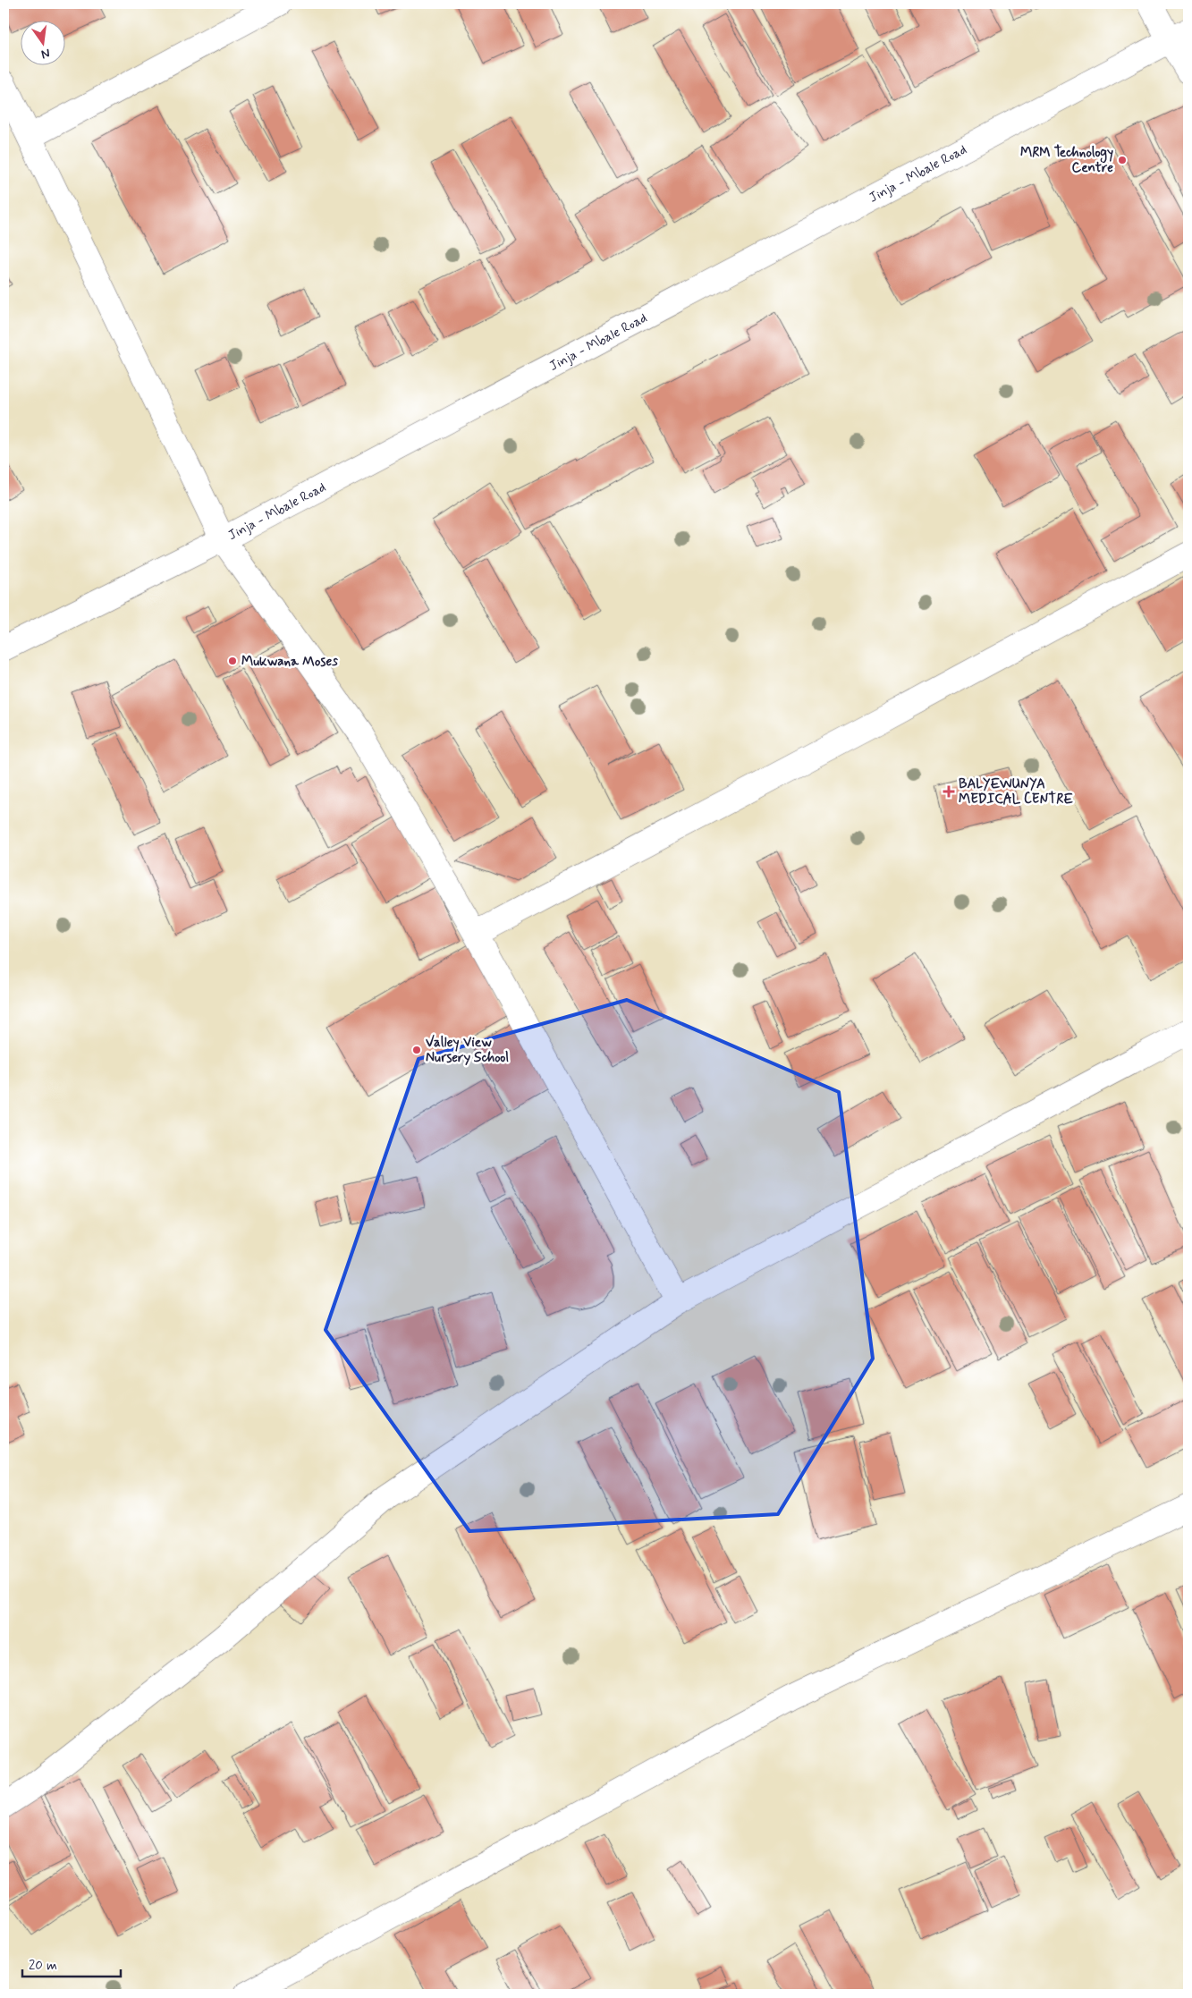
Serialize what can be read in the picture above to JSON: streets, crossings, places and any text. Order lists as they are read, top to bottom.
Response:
{
  "streets": {
    "street": ["Jinja - Mbale Road"]
  },
  "places": {
    "other": ["MRM Technology Centre", "Mukwana Moses", "Valley View Nursery School"],
    "health": ["BALYEWUNYA MEDICAL CENTRE"]
  },
  "scale_bar": "20 m",
  "north": "bottom"
}
